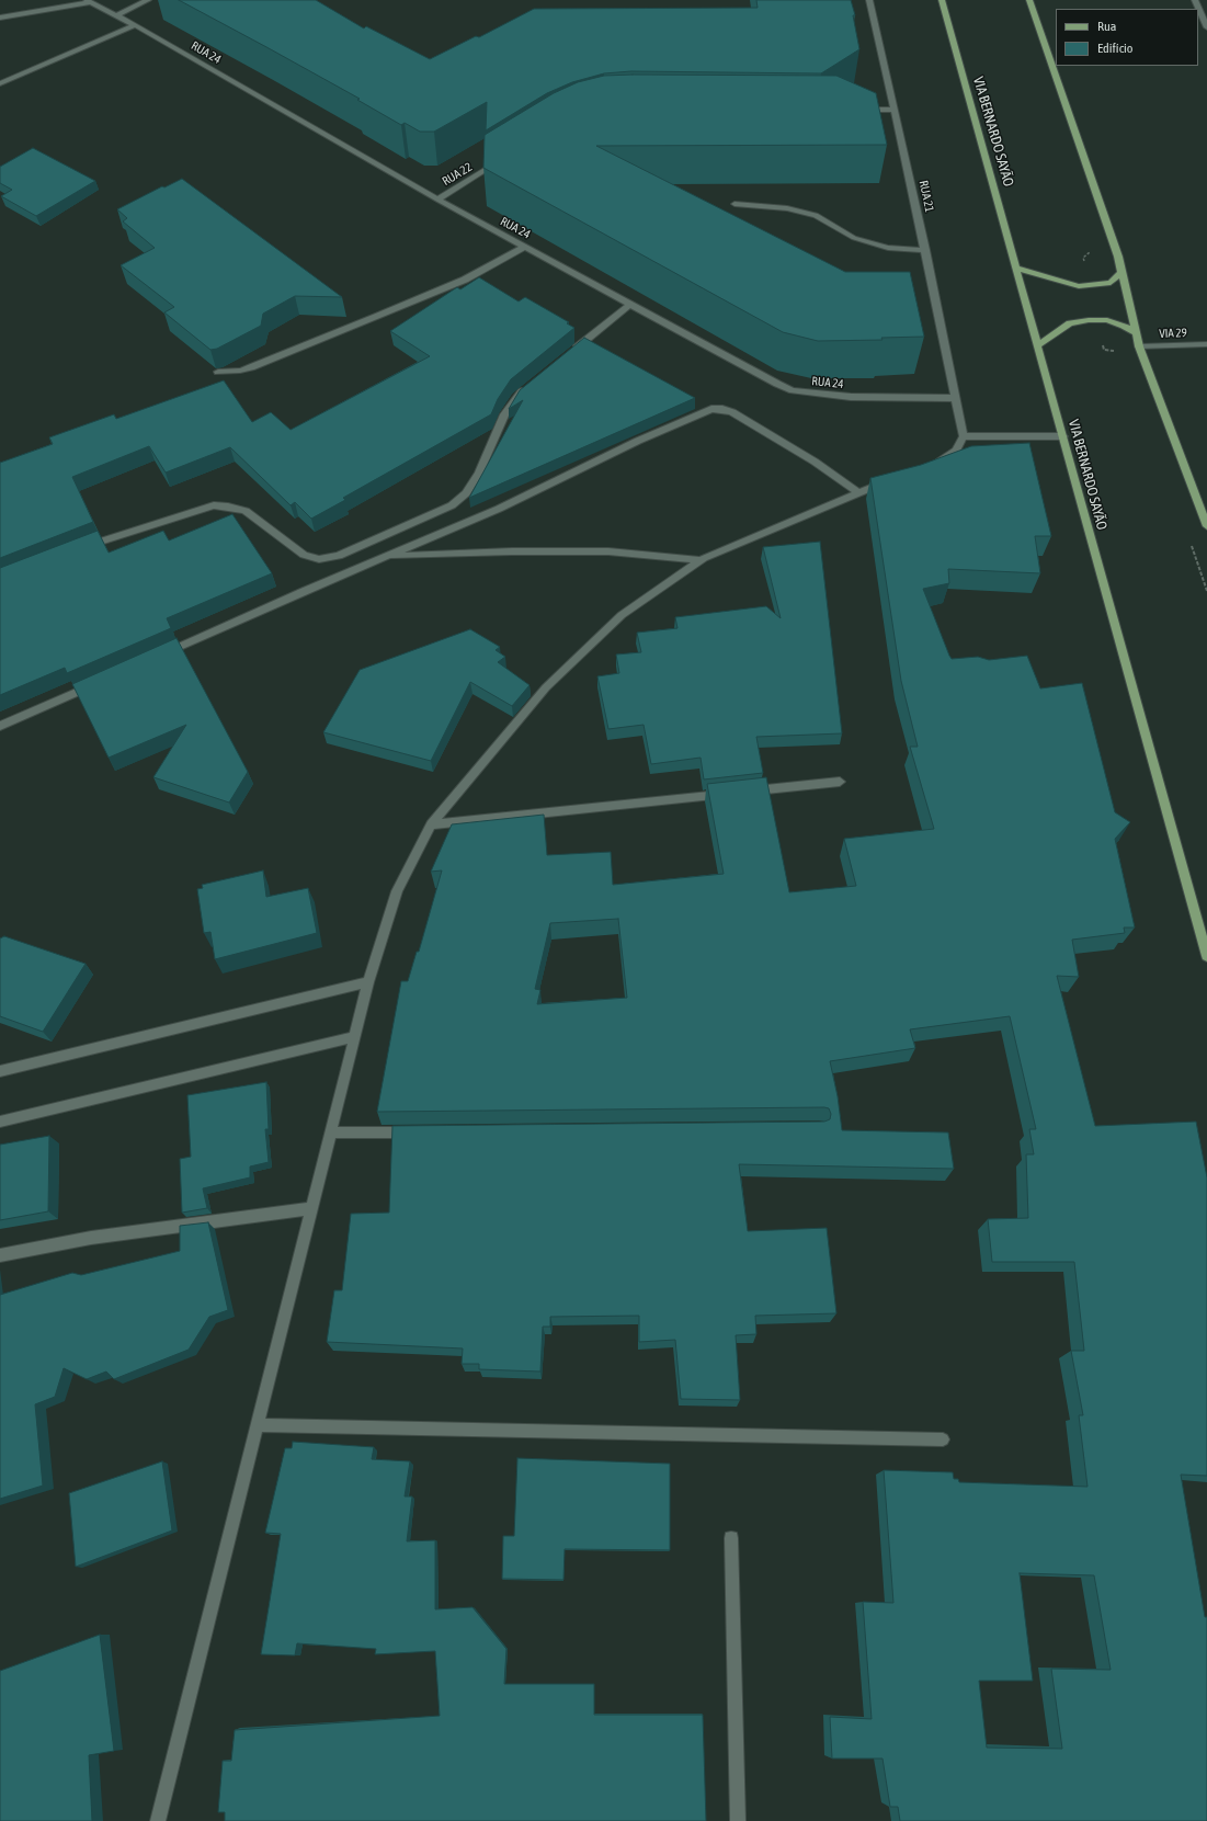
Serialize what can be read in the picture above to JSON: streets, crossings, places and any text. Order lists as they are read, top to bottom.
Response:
{
  "streets": {
    "main road": ["VIA BERNARDO SAYÃO"],
    "street": [
      "RUA 24",
      "RUA 22",
      "RUA 21",
      "VIA 29"
    ]
  },
  "crossings": [
    ["RUA 24", "RUA 22"],
    ["RUA 24", "RUA 21"]
  ],
  "legend": ["Rua", "Edifício"]
}
